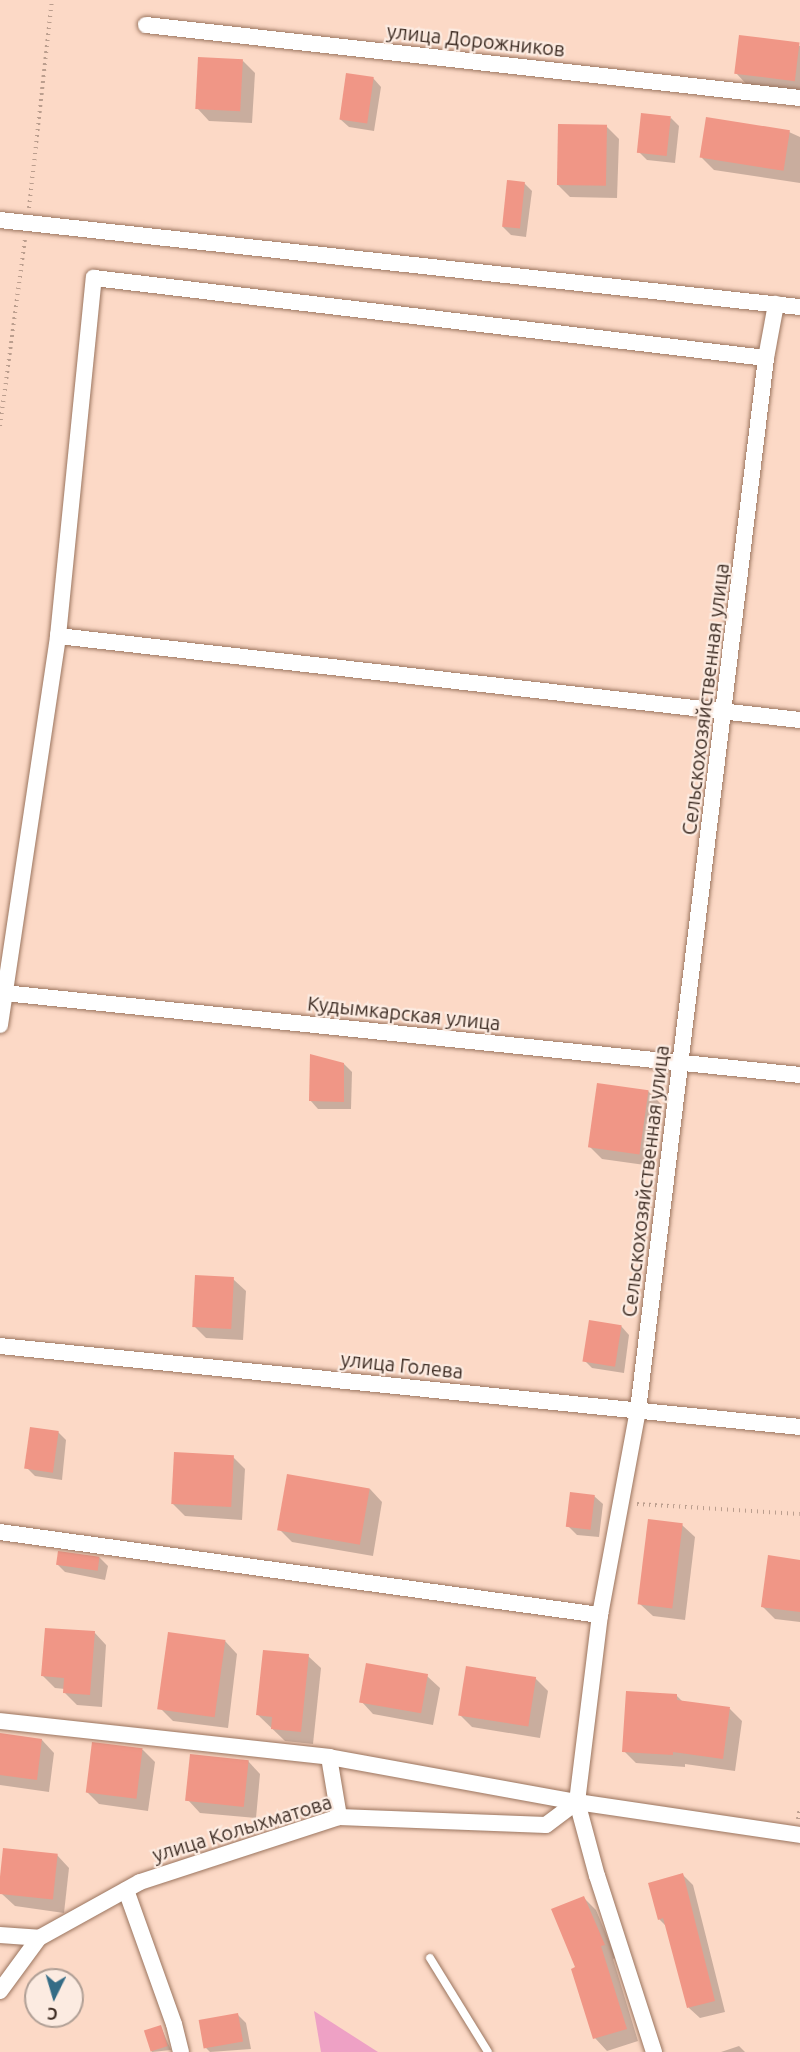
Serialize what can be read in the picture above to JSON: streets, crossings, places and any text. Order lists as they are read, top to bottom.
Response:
{
  "streets": {
    "street": [
      "улица Дорожников",
      "Сельскохозяйственная улица",
      "Кудымкарская улица",
      "улица Голева",
      "улица Колыхматова"
    ]
  },
  "crossings": [
    ["Сельскохозяйственная улица", "Кудымкарская улица"],
    ["Сельскохозяйственная улица", "улица Голева"],
    ["Сельскохозяйственная улица", "улица Колыхматова"]
  ],
  "north": "bottom"
}
